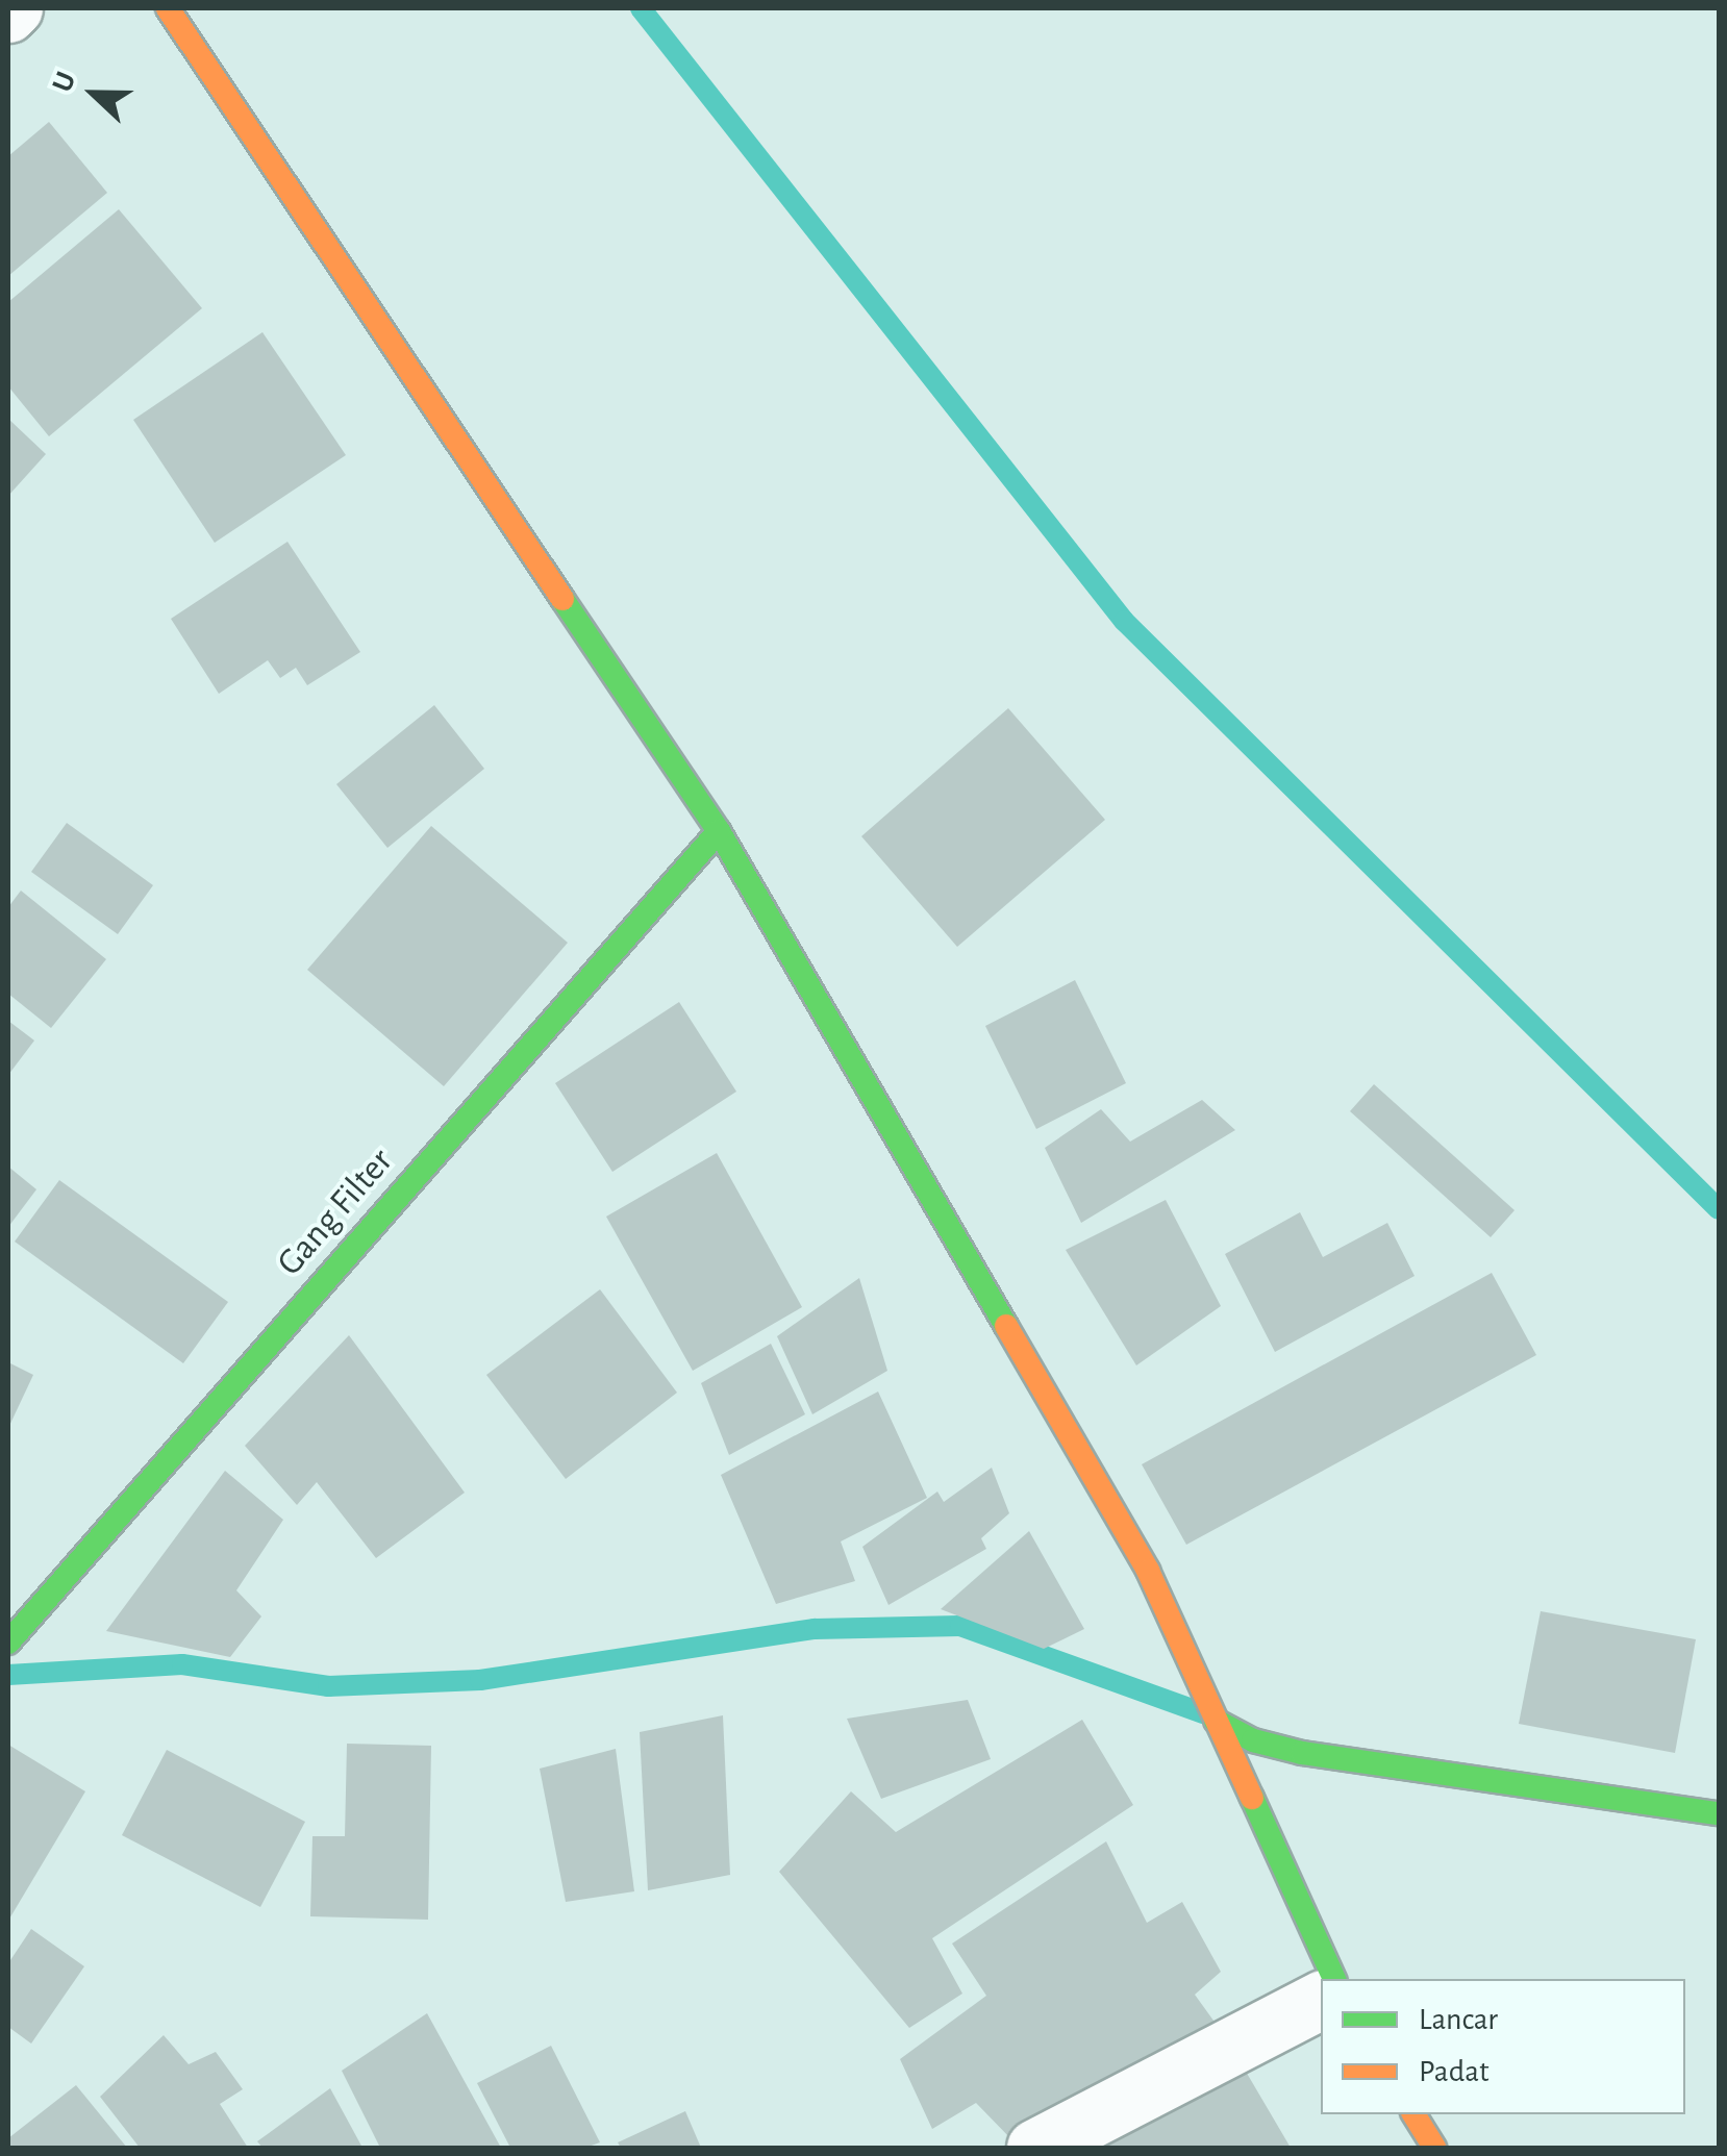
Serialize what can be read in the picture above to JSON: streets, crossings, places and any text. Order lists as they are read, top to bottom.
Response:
{
  "streets": {
    "main road": ["Gang Filter"]
  },
  "legend": ["Lancar", "Padat"],
  "north": "left"
}
